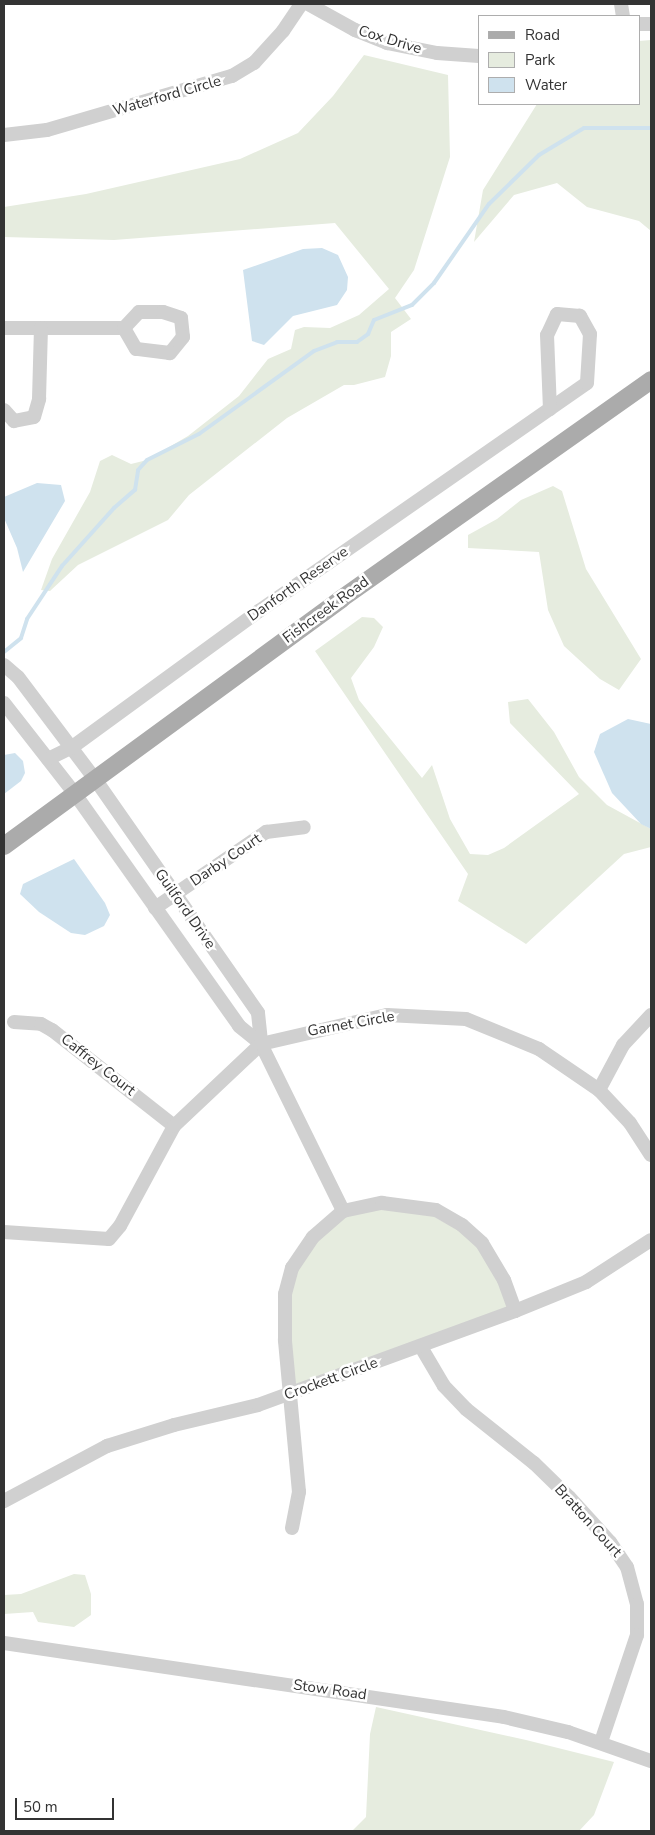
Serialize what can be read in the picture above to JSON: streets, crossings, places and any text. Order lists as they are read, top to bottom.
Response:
{
  "streets": {
    "main road": ["Fishcreek Road"],
    "street": [
      "Cox Drive",
      "Waterford Circle",
      "Danforth Reserve",
      "Darby Court",
      "Guilford Drive",
      "Garnet Circle",
      "Caffrey Court",
      "Crockett Circle",
      "Bratton Court",
      "Stow Road"
    ]
  },
  "crossings": [
    ["Danforth Reserve", "Guilford Drive"],
    ["Fishcreek Road", "Guilford Drive"],
    ["Darby Court", "Guilford Drive"],
    ["Guilford Drive", "Garnet Circle"],
    ["Crockett Circle", "Bratton Court"],
    ["Bratton Court", "Stow Road"]
  ],
  "legend": ["Road", "Park", "Water"],
  "scale_bar": "50 m"
}
